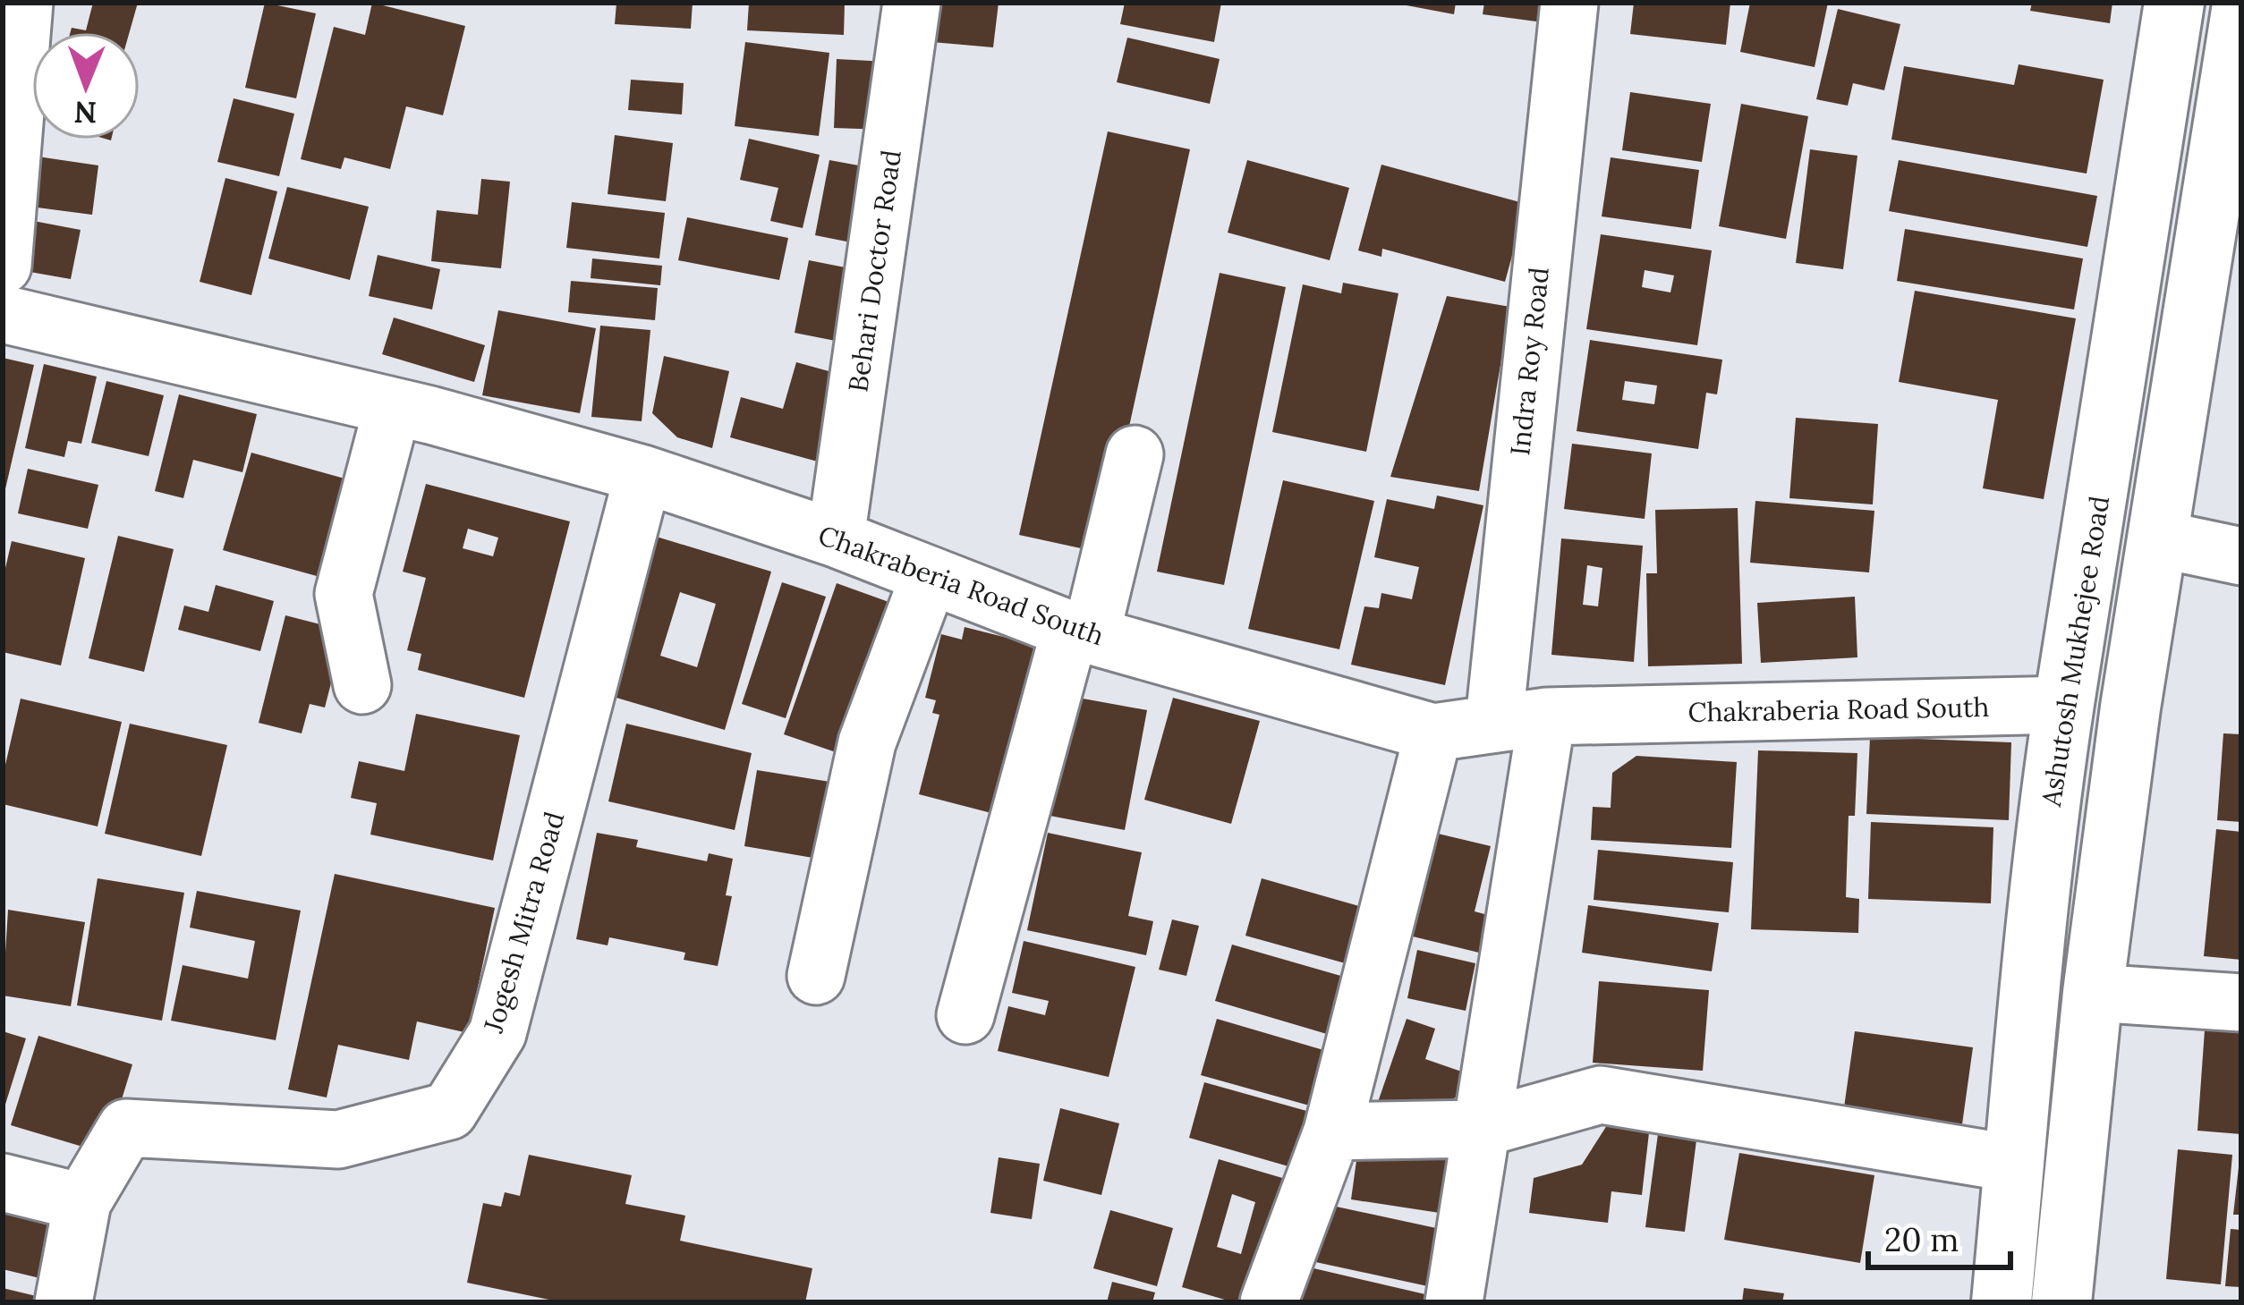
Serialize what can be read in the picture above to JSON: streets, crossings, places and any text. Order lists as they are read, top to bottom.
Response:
{
  "streets": {
    "main road": ["Ashutosh Mukhejee Road"],
    "street": [
      "Behari Doctor Road",
      "Indra Roy Road",
      "Chakraberia Road South",
      "Jogesh Mitra Road"
    ]
  },
  "crossings": [
    ["Behari Doctor Road", "Chakraberia Road South"],
    ["Indra Roy Road", "Chakraberia Road South"],
    ["Chakraberia Road South", "Ashutosh Mukhejee Road"],
    ["Chakraberia Road South", "Jogesh Mitra Road"]
  ],
  "scale_bar": "20 m",
  "north": "bottom"
}
